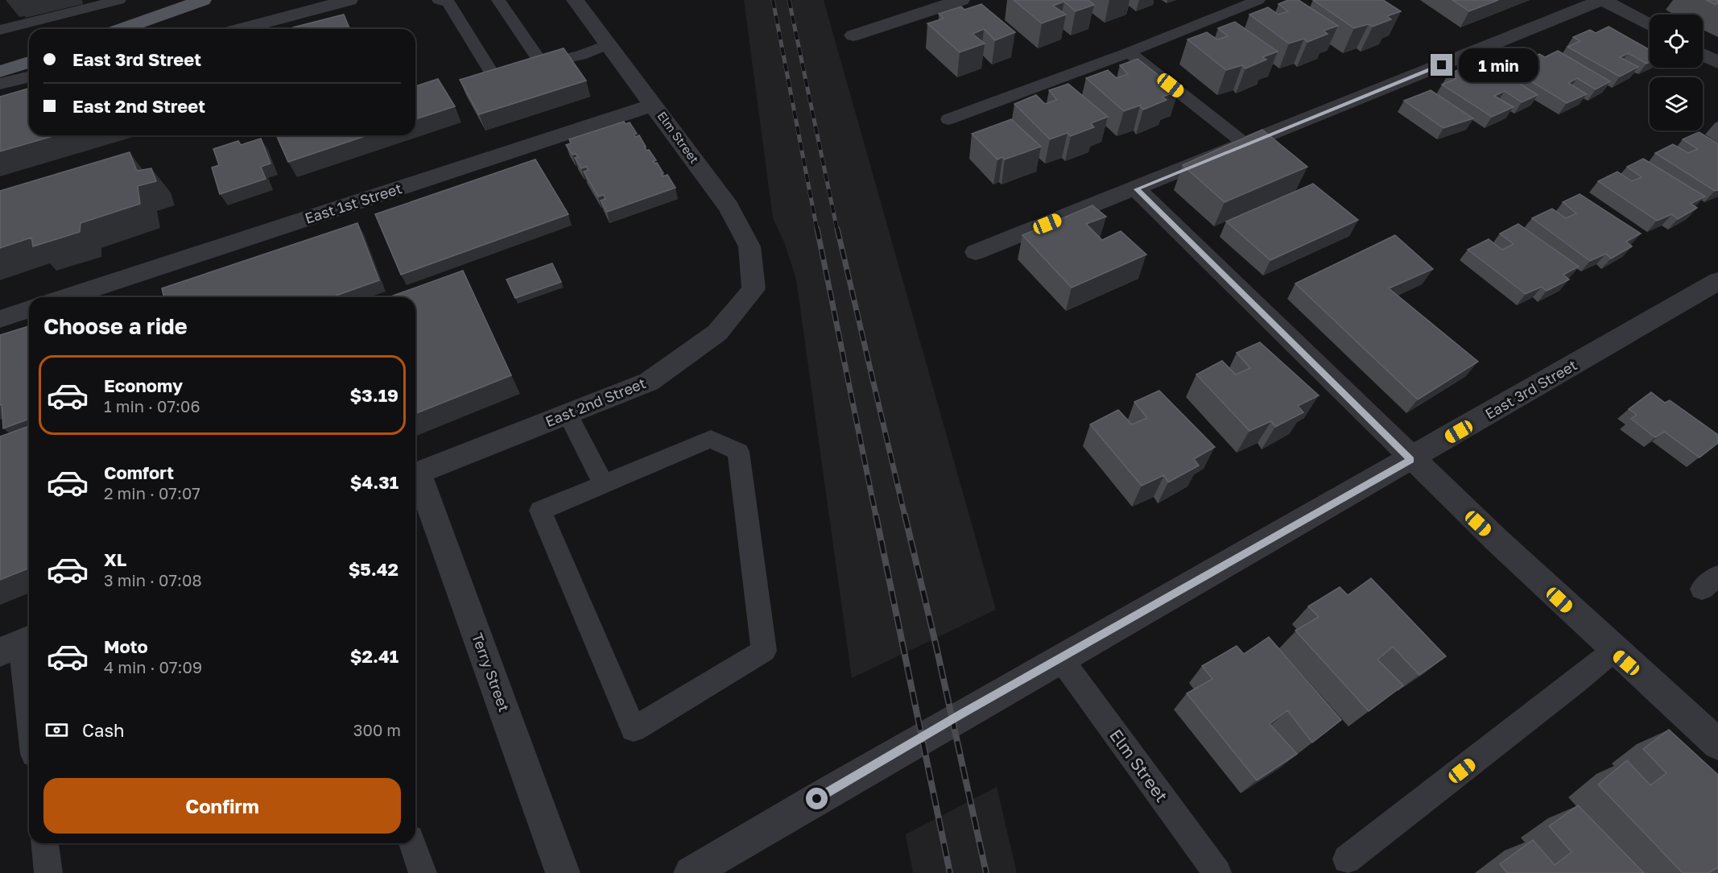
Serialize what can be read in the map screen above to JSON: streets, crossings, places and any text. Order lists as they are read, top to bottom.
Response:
{
  "streets": {
    "street": [
      "Elm Street",
      "East 1st Street",
      "East 3rd Street",
      "East 2nd Street",
      "Terry Street"
    ]
  },
  "crossings": [
    ["Elm Street", "East 1st Street"],
    ["Elm Street", "East 3rd Street"],
    ["Elm Street", "East 2nd Street"]
  ],
  "page": {
    "banner": ["East 3rd Street", "East 2nd Street"],
    "bubble": "1 min",
    "heading": "Choose a ride",
    "list": [
      {
        "name": "Economy",
        "note": "1 min · 07:06",
        "value": "$3.19"
      },
      {
        "name": "Comfort",
        "note": "2 min · 07:07",
        "value": "$4.31"
      },
      {
        "name": "XL",
        "note": "3 min · 07:08",
        "value": "$5.42"
      },
      {
        "name": "Moto",
        "note": "4 min · 07:09",
        "value": "$2.41"
      }
    ],
    "pay": ["Cash", "300 m"],
    "buttons": "Confirm"
  }
}
